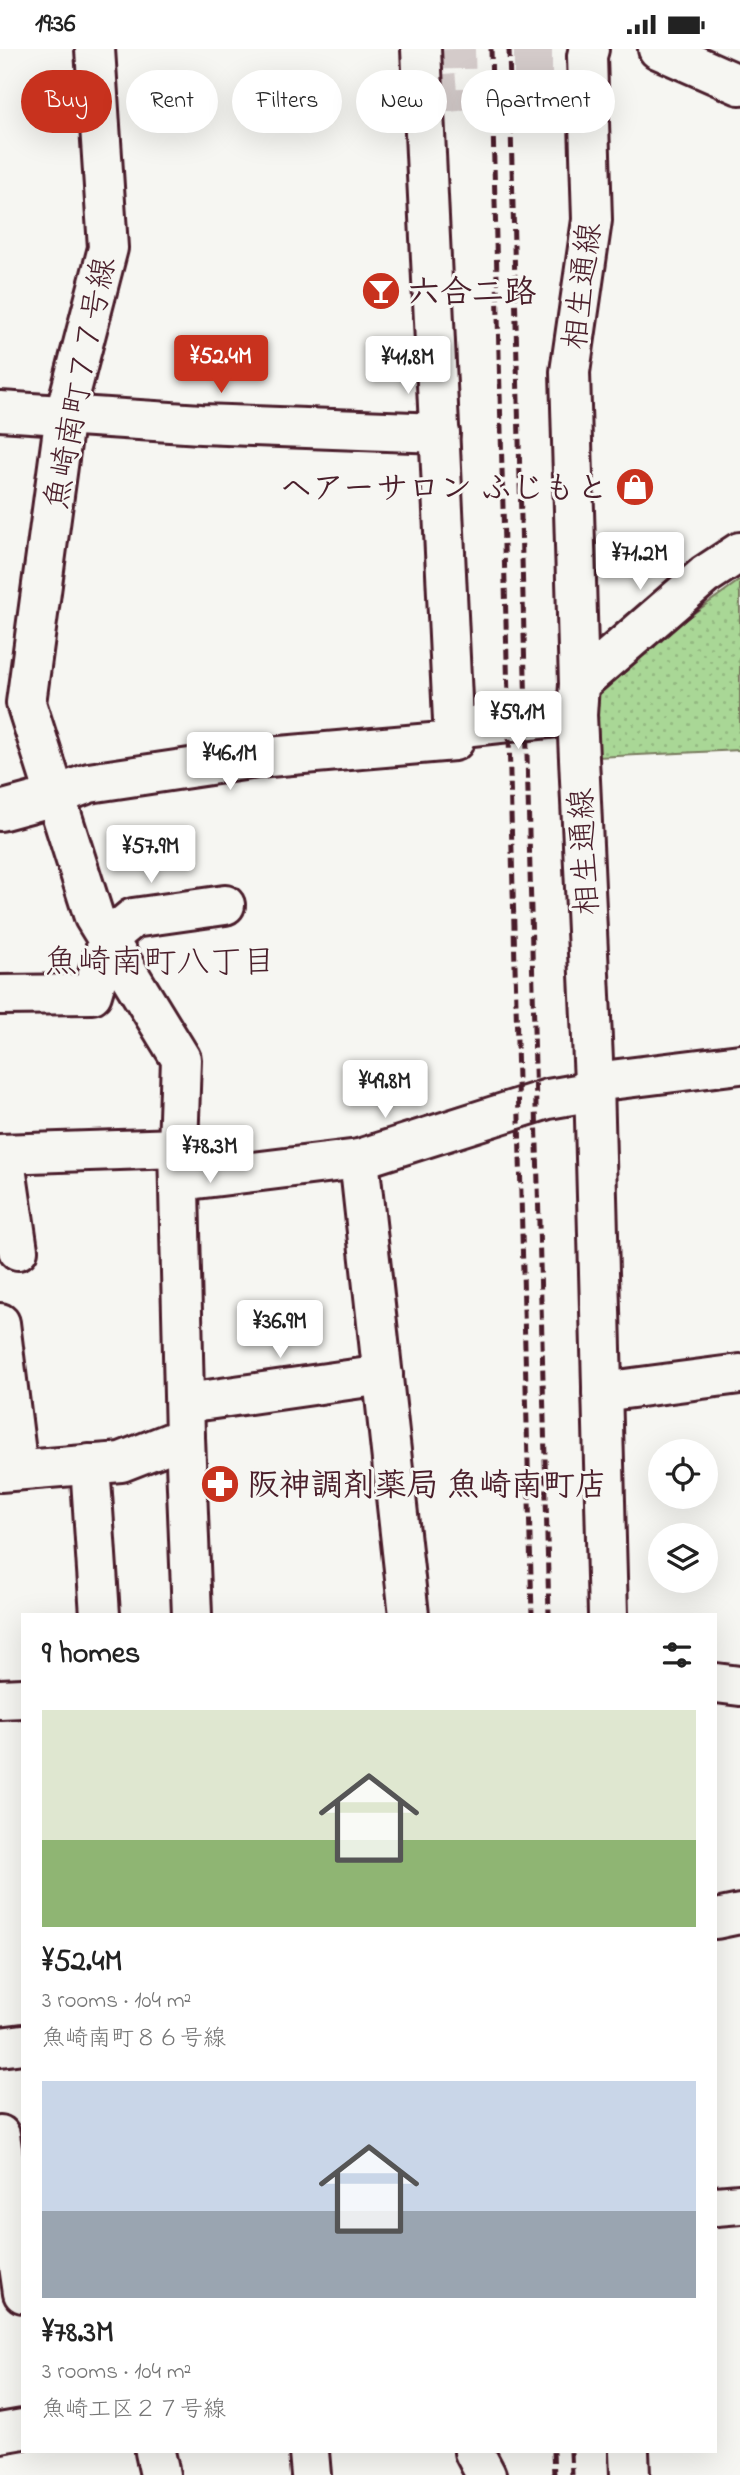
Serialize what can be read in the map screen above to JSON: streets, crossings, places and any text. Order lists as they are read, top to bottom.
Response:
{
  "streets": {
    "street": ["相生通線", "魚崎南町７７号線"]
  },
  "districts": ["魚崎南町八丁目"],
  "places": {
    "bar": ["六合二路"],
    "shop": ["ヘアーサロン ふじもと"],
    "pharmacy": ["阪神調剤薬局 魚崎南町店"]
  },
  "page": {
    "status": "19:36",
    "chip": [
      "Buy",
      "Rent",
      "Filters",
      "New",
      "Apartment"
    ],
    "price": [
      "¥52.4M",
      "¥41.8M",
      "¥71.2M",
      "¥59.1M",
      "¥46.1M",
      "¥57.9M",
      "¥49.8M",
      "¥78.3M",
      "¥36.9M"
    ],
    "heading": "9 homes",
    "list": [
      {
        "name": "¥52.4M",
        "note": "3 rooms · 104 m² · 魚崎南町８６号線"
      },
      {
        "name": "¥78.3M",
        "note": "3 rooms · 104 m² · 魚崎工区２７号線"
      }
    ]
  }
}
